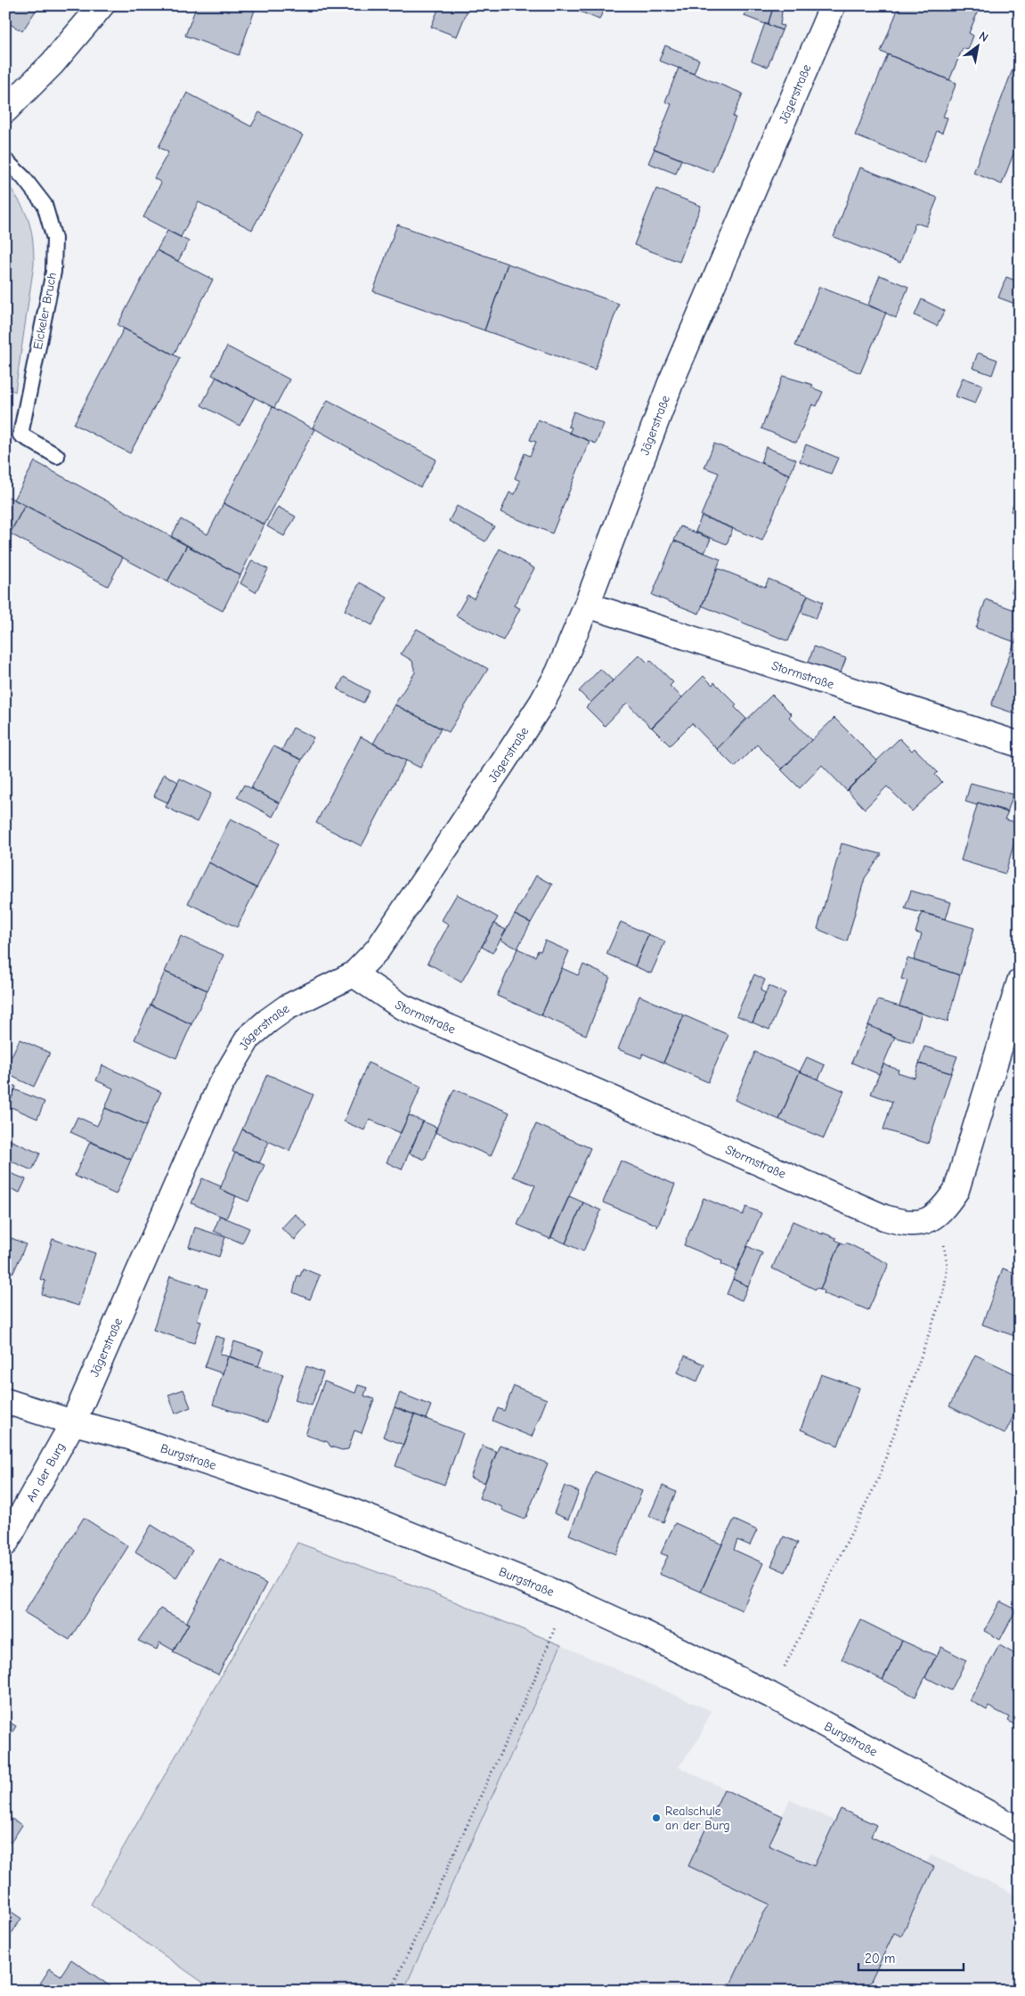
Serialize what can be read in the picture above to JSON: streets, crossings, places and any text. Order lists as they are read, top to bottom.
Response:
{
  "streets": {
    "street": [
      "Jägerstraße",
      "Stormstraße",
      "Burgstraße",
      "An der Burg"
    ],
    "lane": ["Eickeler Bruch"]
  },
  "crossings": [
    ["Jägerstraße", "Stormstraße"],
    ["Jägerstraße", "Burgstraße"],
    ["Jägerstraße", "An der Burg"],
    ["Burgstraße", "An der Burg"]
  ],
  "places": ["Realschule an der Burg"],
  "scale_bar": "20 m",
  "north": "top right"
}
